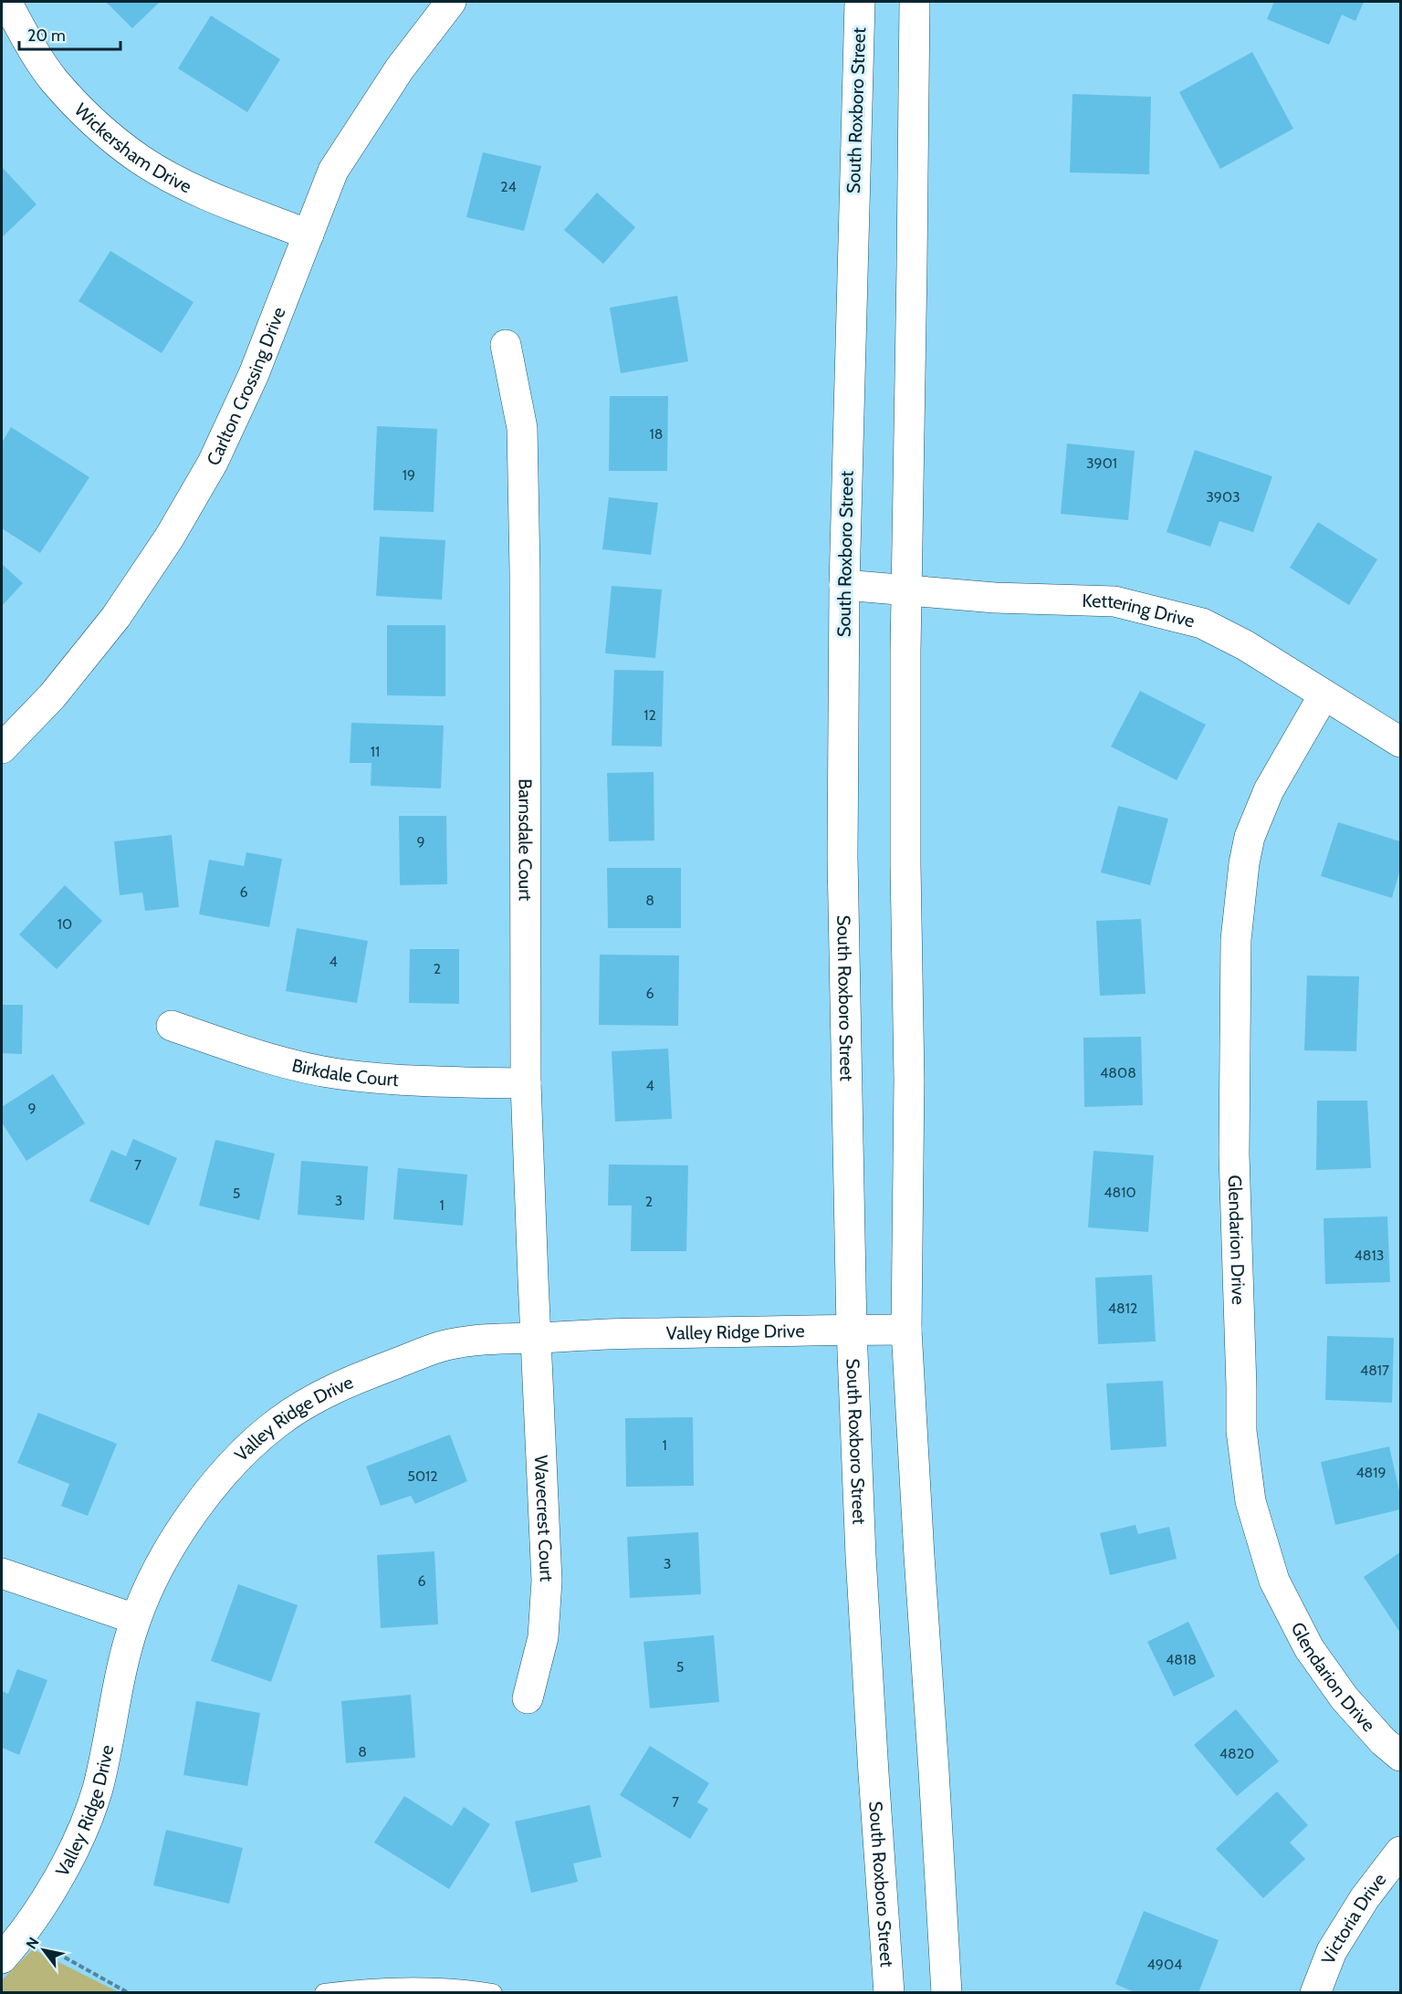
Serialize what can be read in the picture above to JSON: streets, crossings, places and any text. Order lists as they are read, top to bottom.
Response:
{
  "streets": {
    "street": [
      "South Roxboro Street",
      "Wickersham Drive",
      "Carlton Crossing Drive",
      "Kettering Drive",
      "Barnsdale Court",
      "Birkdale Court",
      "Glendarion Drive",
      "Valley Ridge Drive",
      "Wavecrest Court",
      "Victoria Drive"
    ]
  },
  "crossings": [
    ["South Roxboro Street", "Kettering Drive"],
    ["South Roxboro Street", "Valley Ridge Drive"],
    ["Wickersham Drive", "Carlton Crossing Drive"],
    ["Kettering Drive", "Glendarion Drive"],
    ["Barnsdale Court", "Birkdale Court"],
    ["Barnsdale Court", "Valley Ridge Drive"],
    ["Barnsdale Court", "Wavecrest Court"],
    ["Valley Ridge Drive", "Wavecrest Court"]
  ],
  "house_numbers": [
    "24",
    "18",
    "3901",
    "19",
    "3903",
    "12",
    "11",
    "9",
    "6",
    "8",
    "10",
    "4",
    "2",
    "6",
    "4808",
    "4",
    "9",
    "7",
    "4810",
    "5",
    "3",
    "2",
    "1",
    "4813",
    "4812",
    "4817",
    "1",
    "4819",
    "5012",
    "3",
    "6",
    "4818",
    "5",
    "8",
    "4820",
    "7",
    "4904"
  ],
  "scale_bar": "20 m",
  "north": "top left"
}
